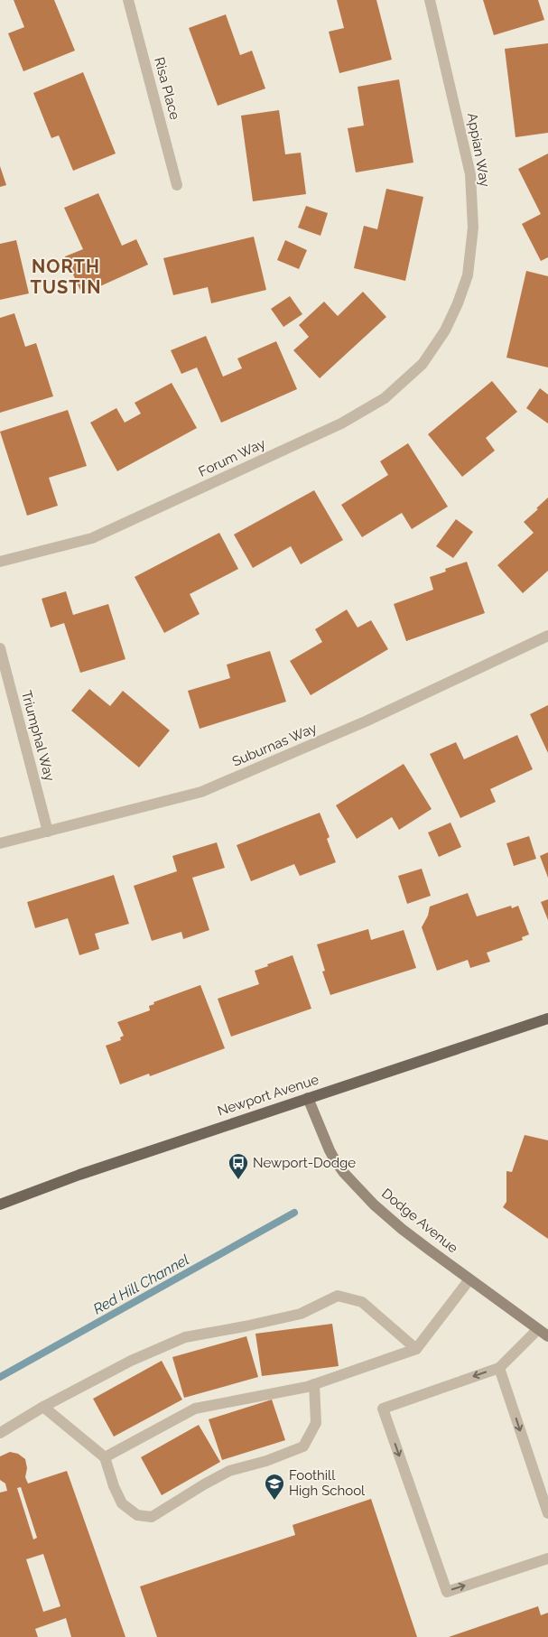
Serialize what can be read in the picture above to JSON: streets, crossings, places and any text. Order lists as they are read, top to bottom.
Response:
{
  "streets": {
    "main road": ["Newport Avenue"],
    "street": [
      "Risa Place",
      "Appian Way",
      "Forum Way",
      "Triumphal Way",
      "Suburnas Way",
      "Dodge Avenue"
    ]
  },
  "crossings": [
    ["Appian Way", "Forum Way"],
    ["Triumphal Way", "Suburnas Way"],
    ["Newport Avenue", "Dodge Avenue"]
  ],
  "districts": ["NORTH TUSTIN"],
  "water": ["Red Hill Channel"],
  "places": {
    "bus stop": ["Newport-Dodge"],
    "school or university": ["Foothill High School"]
  }
}
